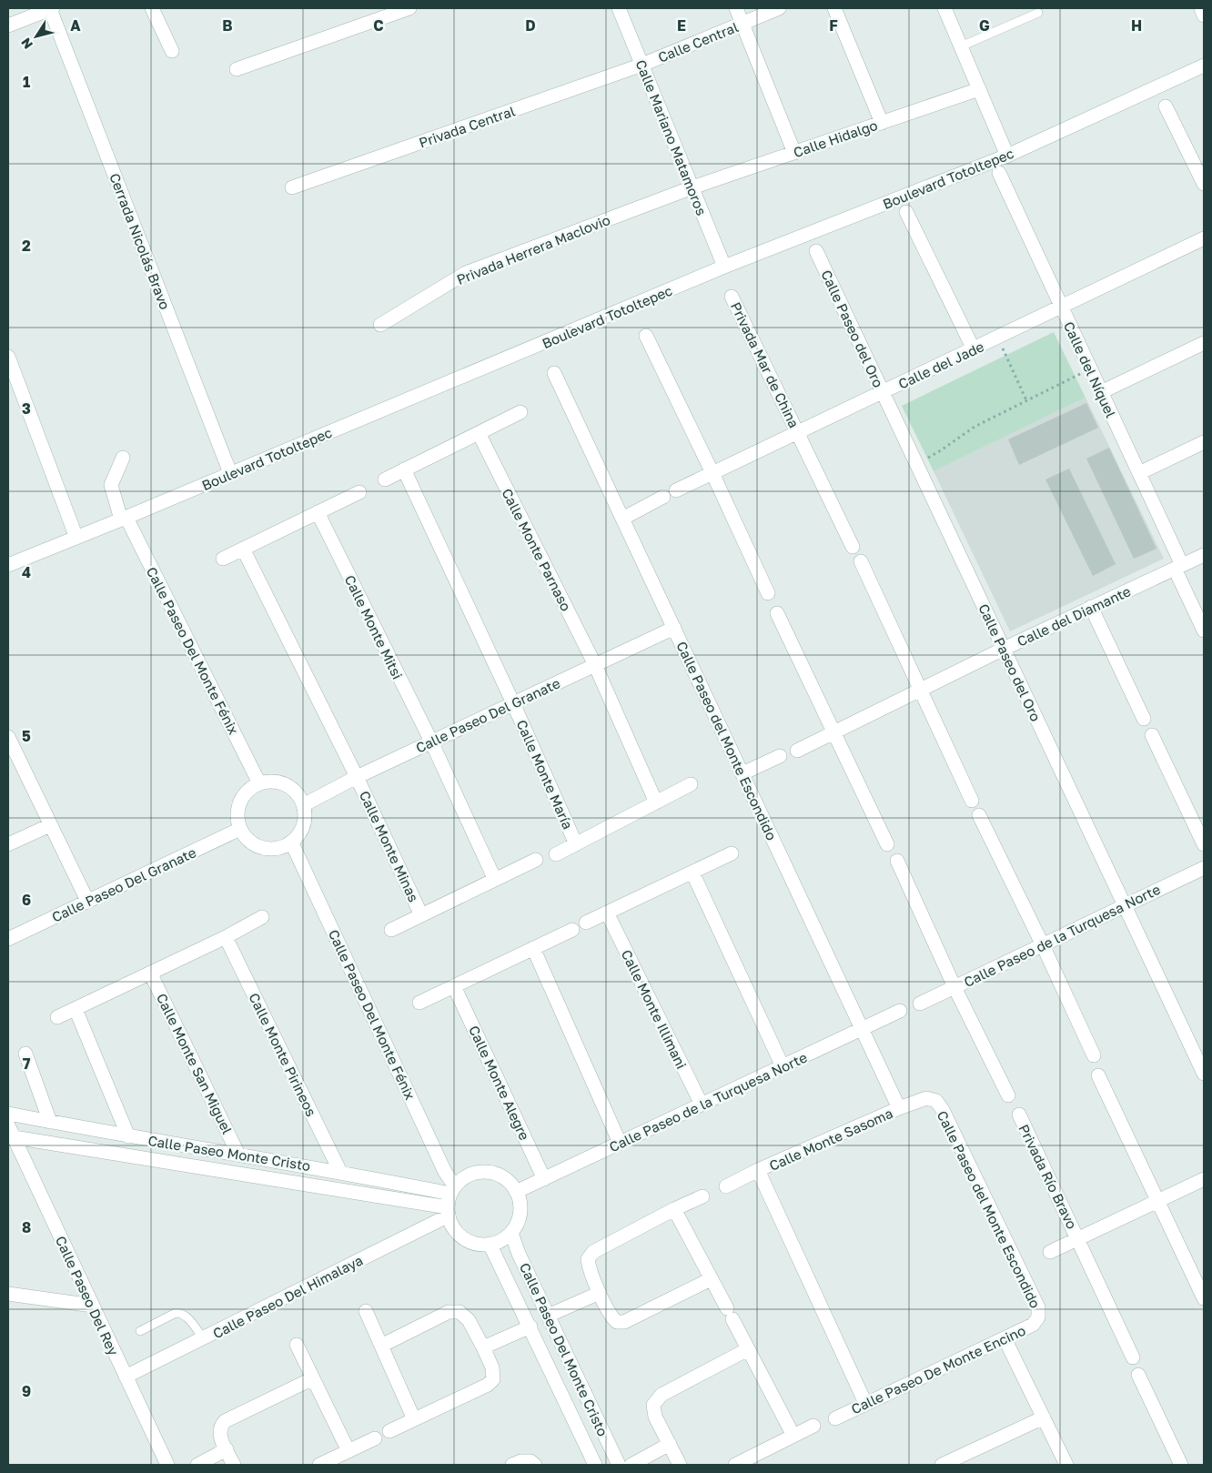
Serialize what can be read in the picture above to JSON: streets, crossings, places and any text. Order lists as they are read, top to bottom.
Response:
{
  "streets": {
    "street": [
      "Calle Central",
      "Privada Central",
      "Calle Mariano Matamoros",
      "Calle Hidalgo",
      "Boulevard Totoltepec",
      "Cerrada Nicolás Bravo",
      "Privada Herrera Maclovio",
      "Calle Paseo del Oro",
      "Privada Mar de China",
      "Calle del Jade",
      "Calle del Níquel",
      "Calle Monte Parnaso",
      "Calle del Diamante",
      "Calle Monte Mitsi",
      "Calle Paseo Del Monte Fénix",
      "Calle Paseo Del Granate",
      "Calle Paseo del Monte Escondido",
      "Calle Monte María",
      "Calle Monte Minas",
      "Calle Paseo de la Turquesa Norte",
      "Calle Monte Illimani",
      "Calle Monte Pirineos",
      "Calle Monte San Miguel",
      "Calle Monte Alegre",
      "Calle Monte Sasoma",
      "Calle Paseo Monte Cristo",
      "Privada Río Bravo",
      "Calle Paseo Del Rey",
      "Calle Paseo Del Himalaya",
      "Calle Paseo Del Monte Cristo",
      "Calle Paseo De Monte Encino"
    ]
  },
  "crossings": [
    ["Calle Central", "Privada Central"],
    ["Calle Central", "Calle Mariano Matamoros"],
    ["Privada Central", "Calle Mariano Matamoros"],
    ["Calle Mariano Matamoros", "Calle Hidalgo"],
    ["Calle Mariano Matamoros", "Boulevard Totoltepec"],
    ["Calle Mariano Matamoros", "Privada Herrera Maclovio"],
    ["Calle Hidalgo", "Privada Herrera Maclovio"],
    ["Boulevard Totoltepec", "Cerrada Nicolás Bravo"],
    ["Boulevard Totoltepec", "Calle Paseo Del Monte Fénix"],
    ["Calle Paseo del Oro", "Calle del Jade"],
    ["Calle Paseo del Oro", "Calle del Diamante"],
    ["Calle Paseo del Oro", "Calle Paseo de la Turquesa Norte"],
    ["Privada Mar de China", "Calle del Jade"],
    ["Calle del Jade", "Calle del Níquel"],
    ["Calle del Níquel", "Calle del Diamante"],
    ["Calle Monte Parnaso", "Calle Paseo Del Granate"],
    ["Calle Monte Mitsi", "Calle Paseo Del Granate"],
    ["Calle Paseo Del Monte Fénix", "Calle Paseo Del Granate"],
    ["Calle Paseo Del Monte Fénix", "Calle Paseo de la Turquesa Norte"],
    ["Calle Paseo Del Monte Fénix", "Calle Paseo Monte Cristo"],
    ["Calle Paseo Del Monte Fénix", "Calle Paseo Del Himalaya"],
    ["Calle Paseo Del Monte Fénix", "Calle Paseo Del Monte Cristo"],
    ["Calle Paseo Del Granate", "Calle Paseo del Monte Escondido"],
    ["Calle Paseo Del Granate", "Calle Monte María"],
    ["Calle Paseo Del Granate", "Calle Monte Minas"],
    ["Calle Paseo del Monte Escondido", "Calle Paseo de la Turquesa Norte"],
    ["Calle Paseo del Monte Escondido", "Calle Monte Sasoma"],
    ["Calle Paseo del Monte Escondido", "Calle Paseo De Monte Encino"],
    ["Calle Paseo de la Turquesa Norte", "Calle Monte Illimani"],
    ["Calle Paseo de la Turquesa Norte", "Calle Monte Alegre"],
    ["Calle Paseo de la Turquesa Norte", "Calle Paseo Monte Cristo"],
    ["Calle Paseo de la Turquesa Norte", "Calle Paseo Del Himalaya"],
    ["Calle Paseo de la Turquesa Norte", "Calle Paseo Del Monte Cristo"],
    ["Calle Monte Pirineos", "Calle Paseo Monte Cristo"],
    ["Calle Monte San Miguel", "Calle Paseo Monte Cristo"],
    ["Calle Paseo Monte Cristo", "Calle Paseo Del Rey"],
    ["Calle Paseo Monte Cristo", "Calle Paseo Del Himalaya"],
    ["Calle Paseo Monte Cristo", "Calle Paseo Del Monte Cristo"],
    ["Calle Paseo Del Rey", "Calle Paseo Del Himalaya"],
    ["Calle Paseo Del Himalaya", "Calle Paseo Del Monte Cristo"]
  ],
  "north": "bottom left",
  "grid": {
    "columns": [
      "A",
      "B",
      "C",
      "D",
      "E",
      "F",
      "G",
      "H"
    ],
    "rows": [
      "1",
      "2",
      "3",
      "4",
      "5",
      "6",
      "7",
      "8",
      "9"
    ]
  }
}
